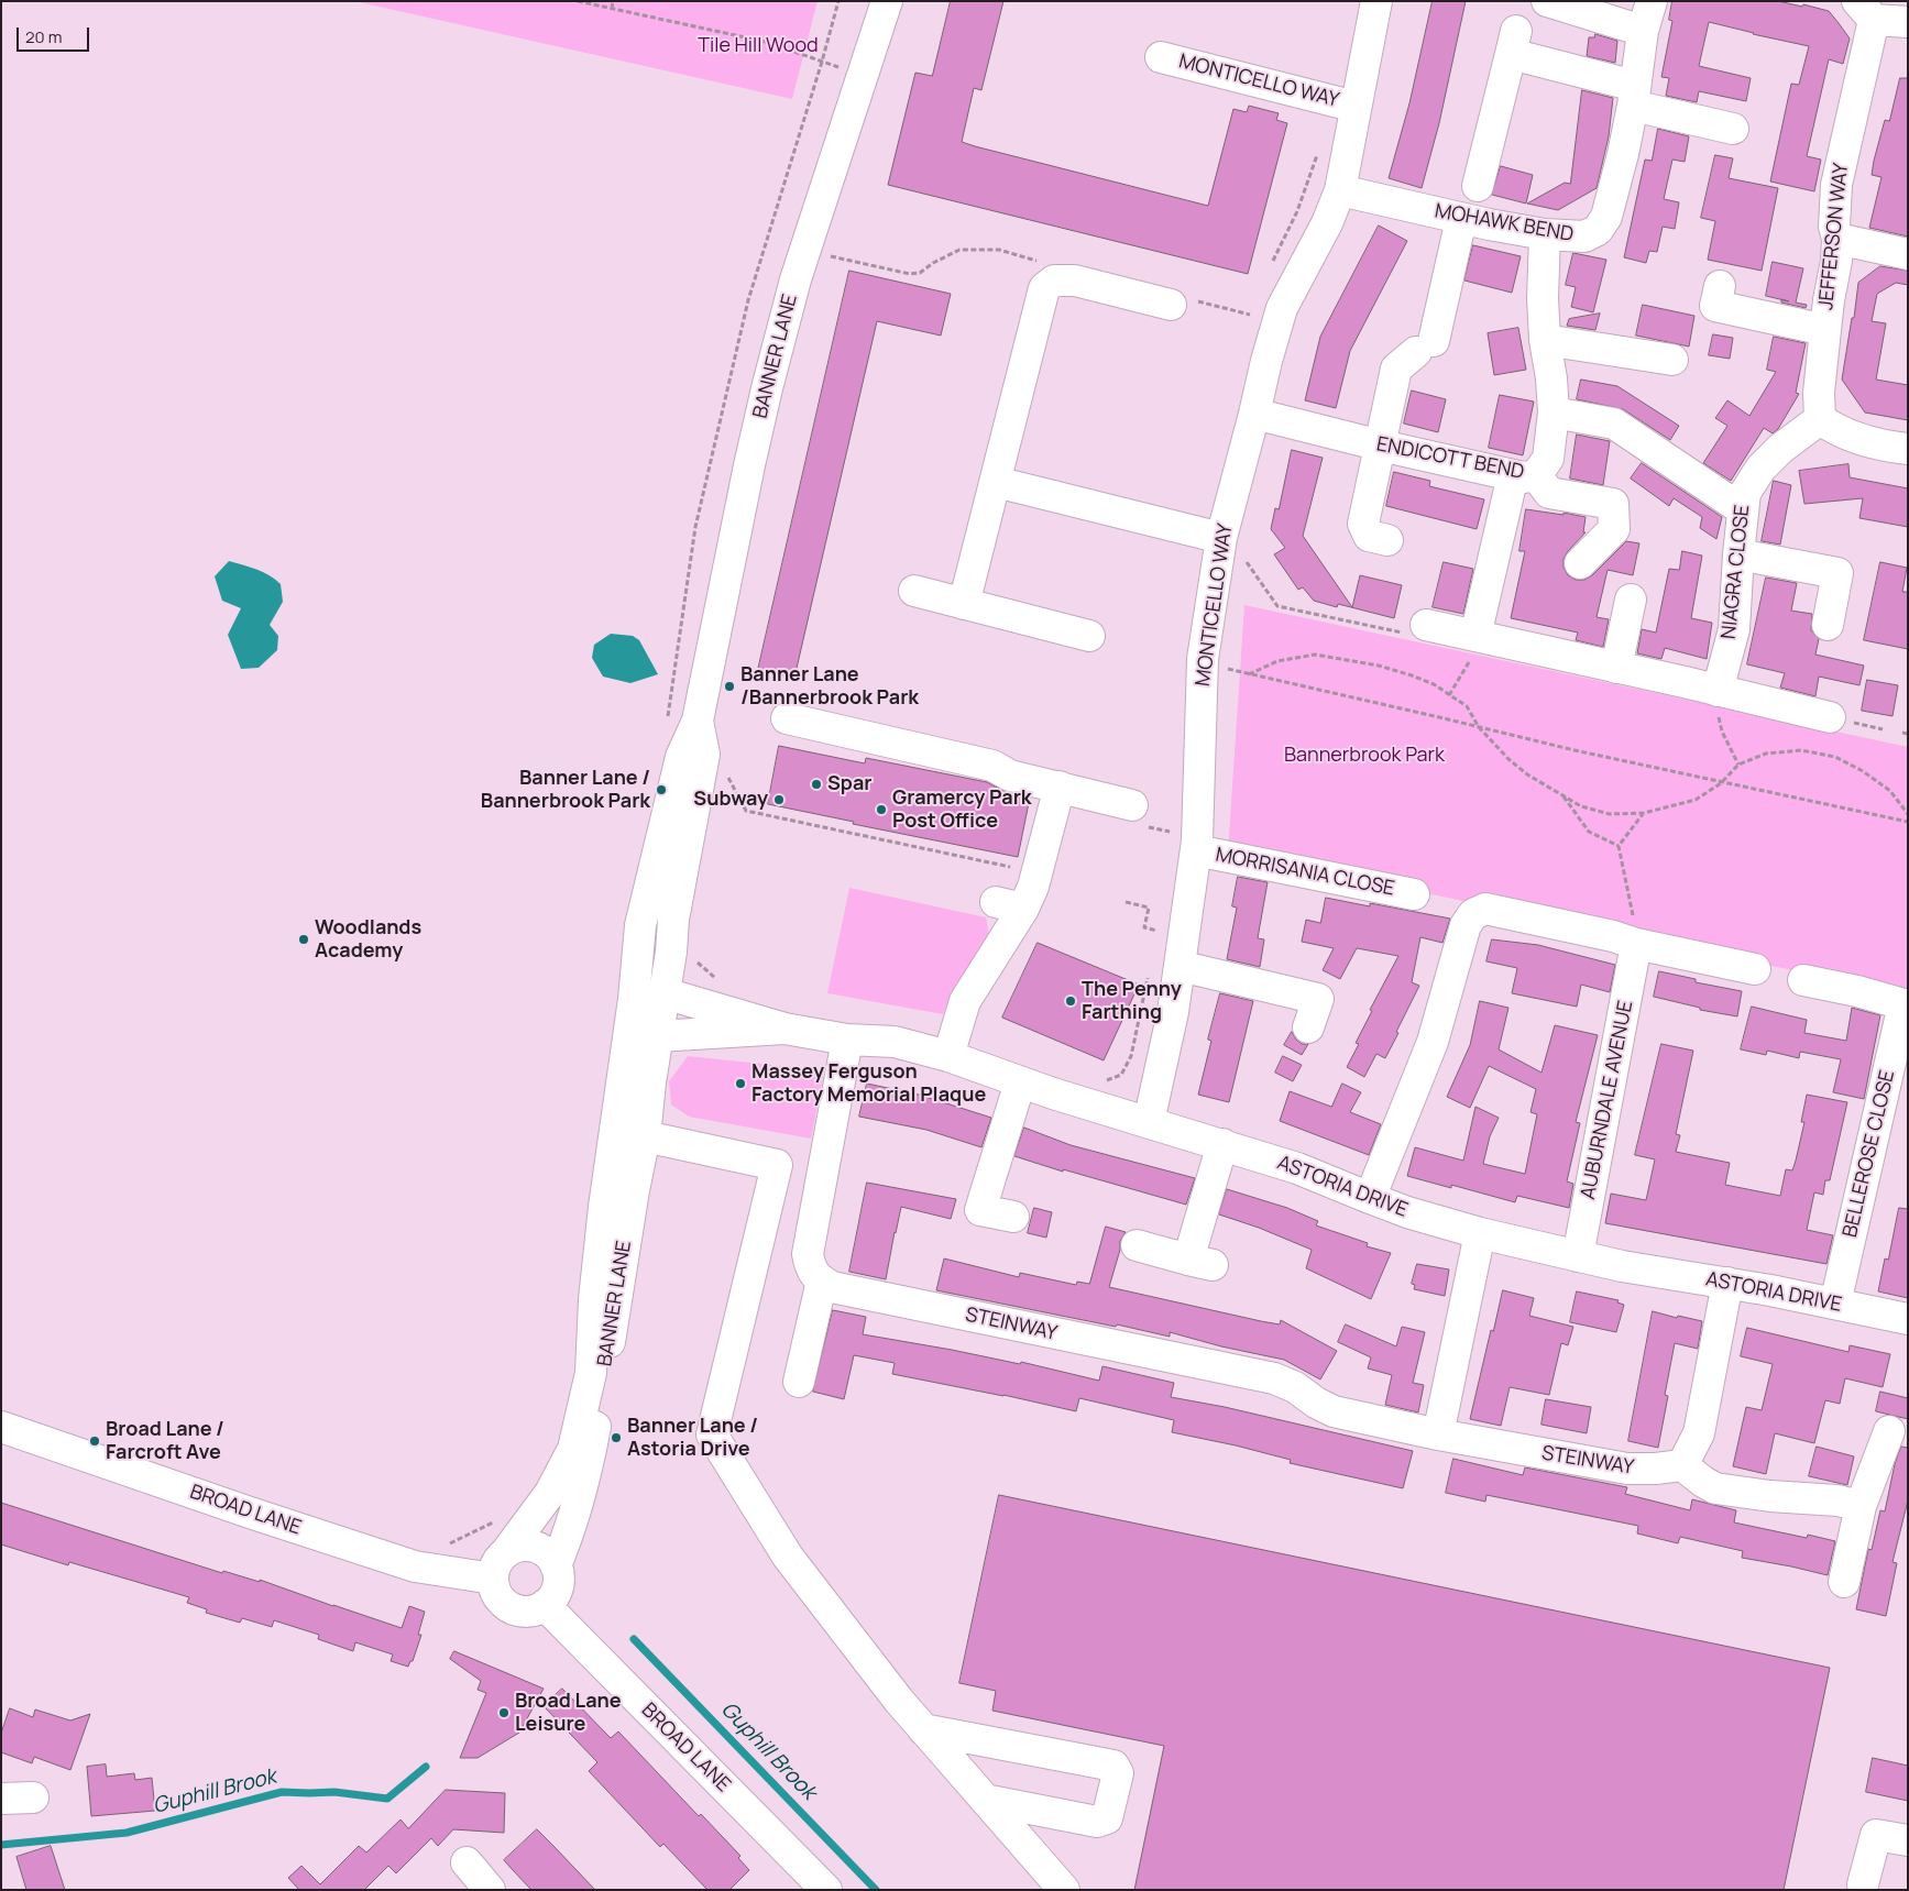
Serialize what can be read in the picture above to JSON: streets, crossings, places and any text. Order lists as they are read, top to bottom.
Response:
{
  "streets": {
    "street": [
      "MONTICELLO WAY",
      "MOHAWK BEND",
      "JEFFERSON WAY",
      "BANNER LANE",
      "ENDICOTT BEND",
      "NIAGRA CLOSE",
      "MORRISANIA CLOSE",
      "AUBURNDALE AVENUE",
      "BELLEROSE CLOSE",
      "ASTORIA DRIVE",
      "STEINWAY",
      "BROAD LANE"
    ]
  },
  "crossings": [
    ["MONTICELLO WAY", "MOHAWK BEND"],
    ["MONTICELLO WAY", "ENDICOTT BEND"],
    ["MONTICELLO WAY", "MORRISANIA CLOSE"],
    ["MONTICELLO WAY", "ASTORIA DRIVE"],
    ["MOHAWK BEND", "ENDICOTT BEND"],
    ["JEFFERSON WAY", "NIAGRA CLOSE"],
    ["BANNER LANE", "ASTORIA DRIVE"],
    ["BANNER LANE", "BROAD LANE"],
    ["AUBURNDALE AVENUE", "ASTORIA DRIVE"],
    ["BELLEROSE CLOSE", "ASTORIA DRIVE"]
  ],
  "water": ["Guphill Brook"],
  "parks": ["Tile Hill Wood", "Bannerbrook Park"],
  "places": [
    "Banner Lane /Bannerbrook Park",
    "Spar",
    "Banner Lane / Bannerbrook Park",
    "Subway",
    "Gramercy Park Post Office",
    "Woodlands Academy",
    "The Penny Farthing",
    "Massey Ferguson Factory Memorial Plaque",
    "Banner Lane / Astoria Drive",
    "Broad Lane / Farcroft Ave",
    "Broad Lane Leisure"
  ],
  "scale_bar": "20 m"
}
